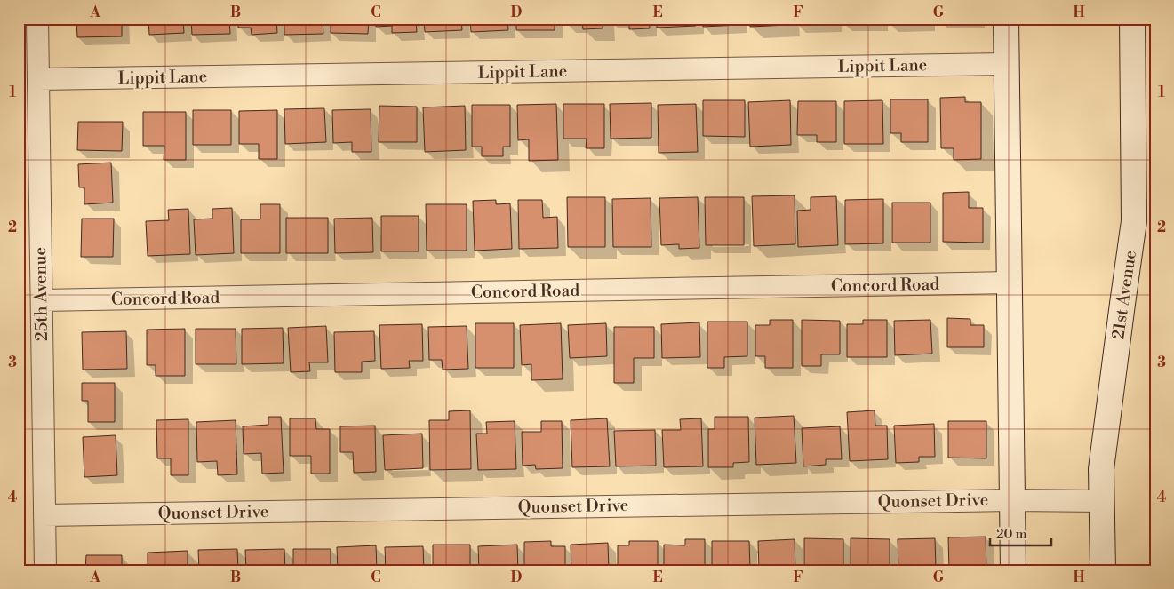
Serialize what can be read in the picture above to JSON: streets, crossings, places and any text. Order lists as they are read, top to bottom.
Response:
{
  "streets": {
    "street": [
      "Lippit Lane",
      "Concord Road",
      "25th Avenue",
      "21st Avenue",
      "Quonset Drive"
    ]
  },
  "crossings": [
    ["Lippit Lane", "25th Avenue"],
    ["Concord Road", "25th Avenue"],
    ["25th Avenue", "Quonset Drive"],
    ["21st Avenue", "Quonset Drive"]
  ],
  "scale_bar": "20 m",
  "grid": {
    "columns": [
      "A",
      "B",
      "C",
      "D",
      "E",
      "F",
      "G",
      "H"
    ],
    "rows": [
      "1",
      "2",
      "3",
      "4"
    ]
  }
}
